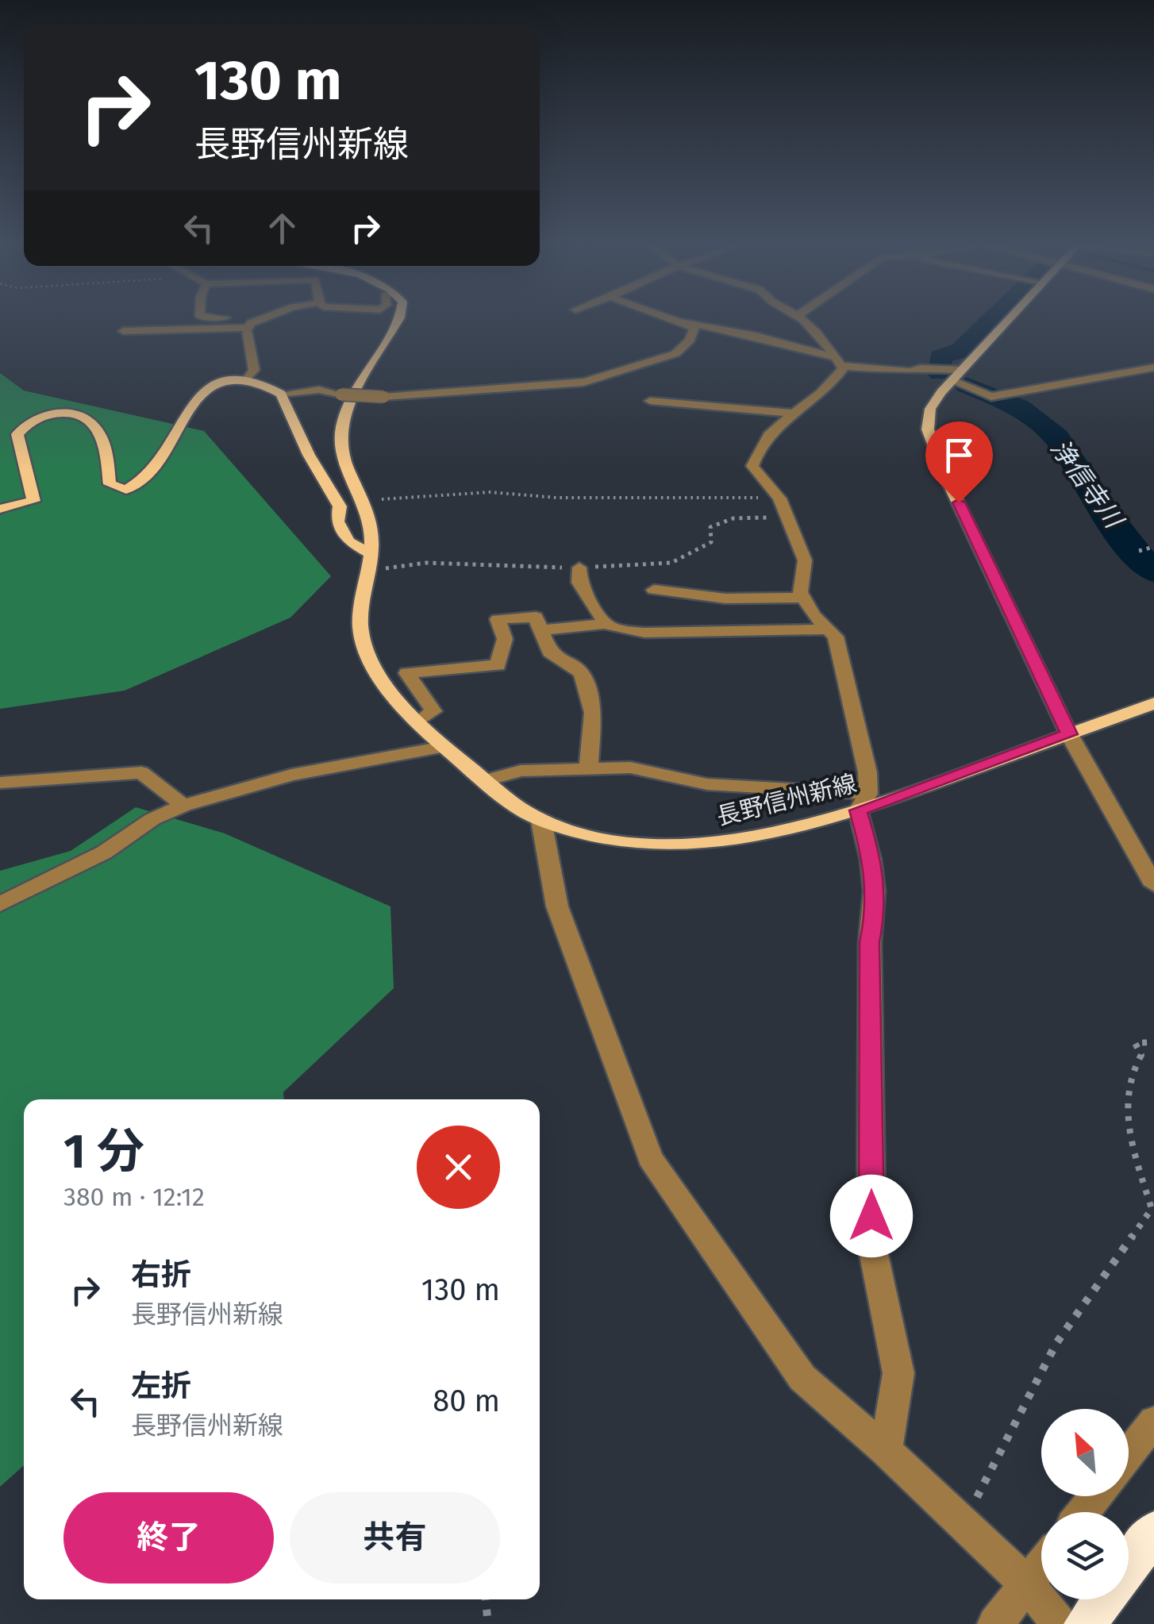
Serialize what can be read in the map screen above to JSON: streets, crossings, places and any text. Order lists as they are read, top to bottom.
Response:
{
  "streets": {
    "main road": ["長野信州新線"]
  },
  "water": ["浄信寺川"],
  "north": "top left",
  "page": {
    "turn": ["130 m", "長野信州新線"],
    "heading": ["1 分", "380 m · 12:12"],
    "list": [
      {
        "name": "右折",
        "note": "長野信州新線",
        "value": "130 m"
      },
      {
        "name": "左折",
        "note": "長野信州新線",
        "value": "80 m"
      }
    ],
    "buttons": ["終了", "共有"]
  }
}
